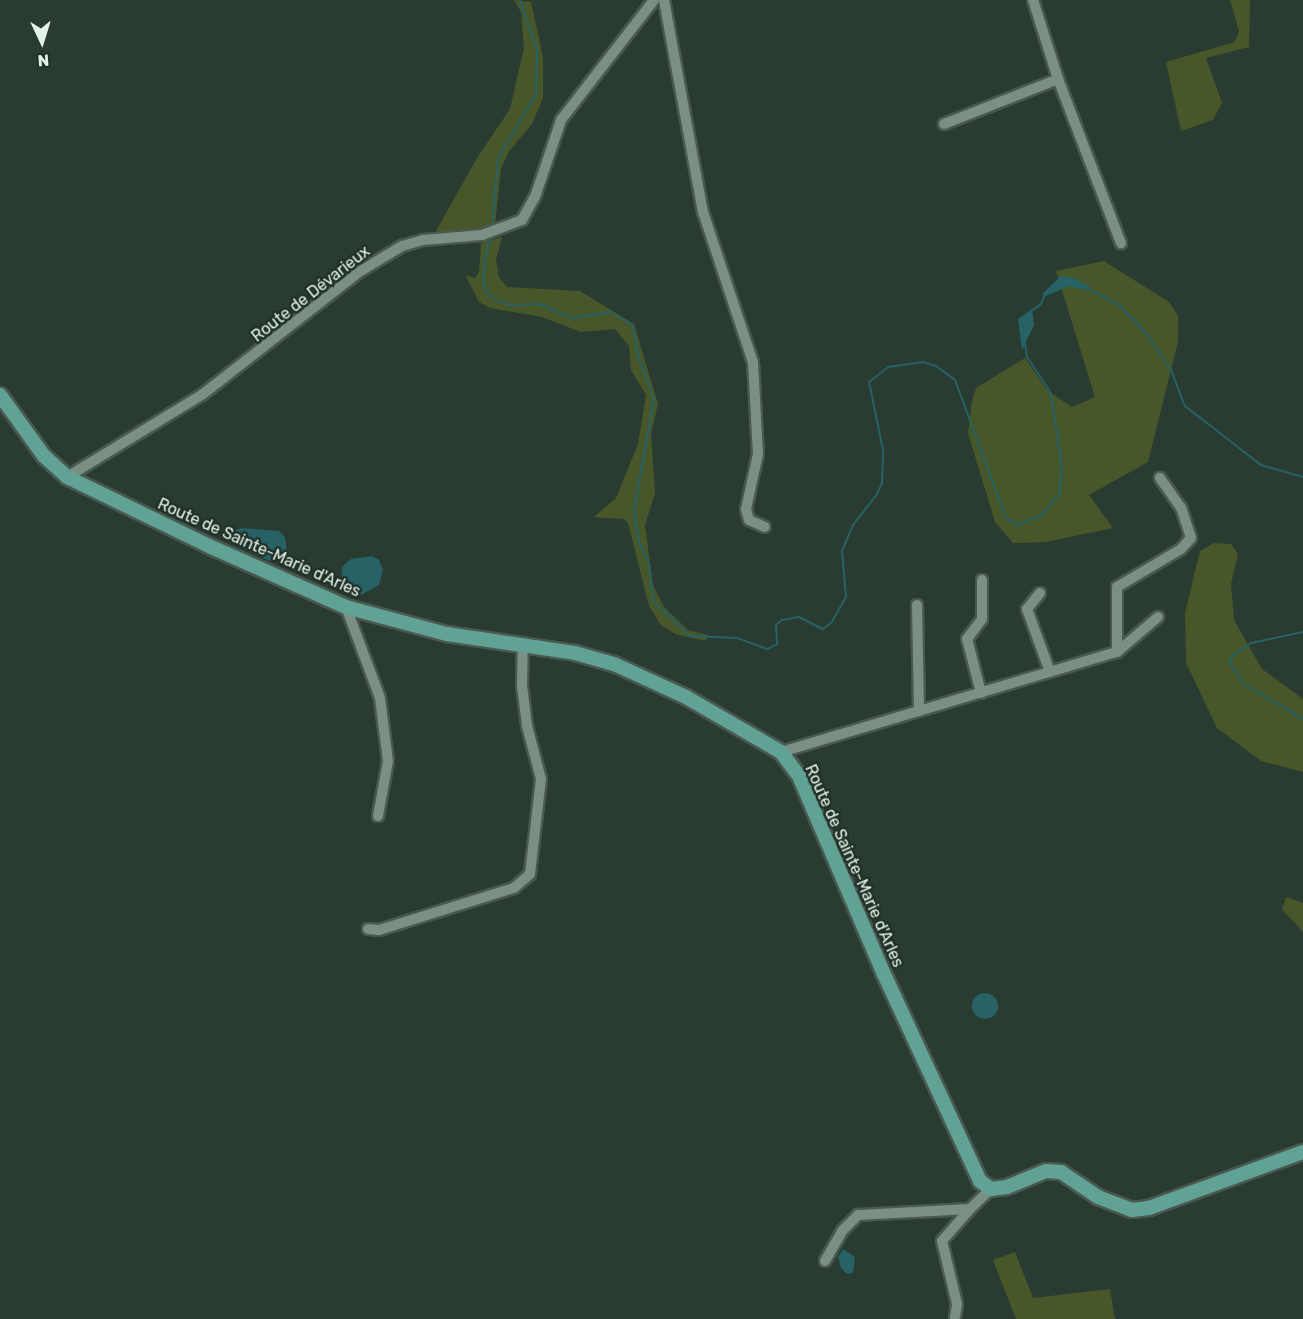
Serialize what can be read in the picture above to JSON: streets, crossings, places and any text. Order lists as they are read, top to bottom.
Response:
{
  "streets": {
    "main road": ["Route de Sainte-Marie d'Arles"],
    "street": ["Route de Dévarieux"]
  },
  "crossings": [
    ["Route de Dévarieux", "Route de Sainte-Marie d'Arles"]
  ],
  "north": "bottom"
}
